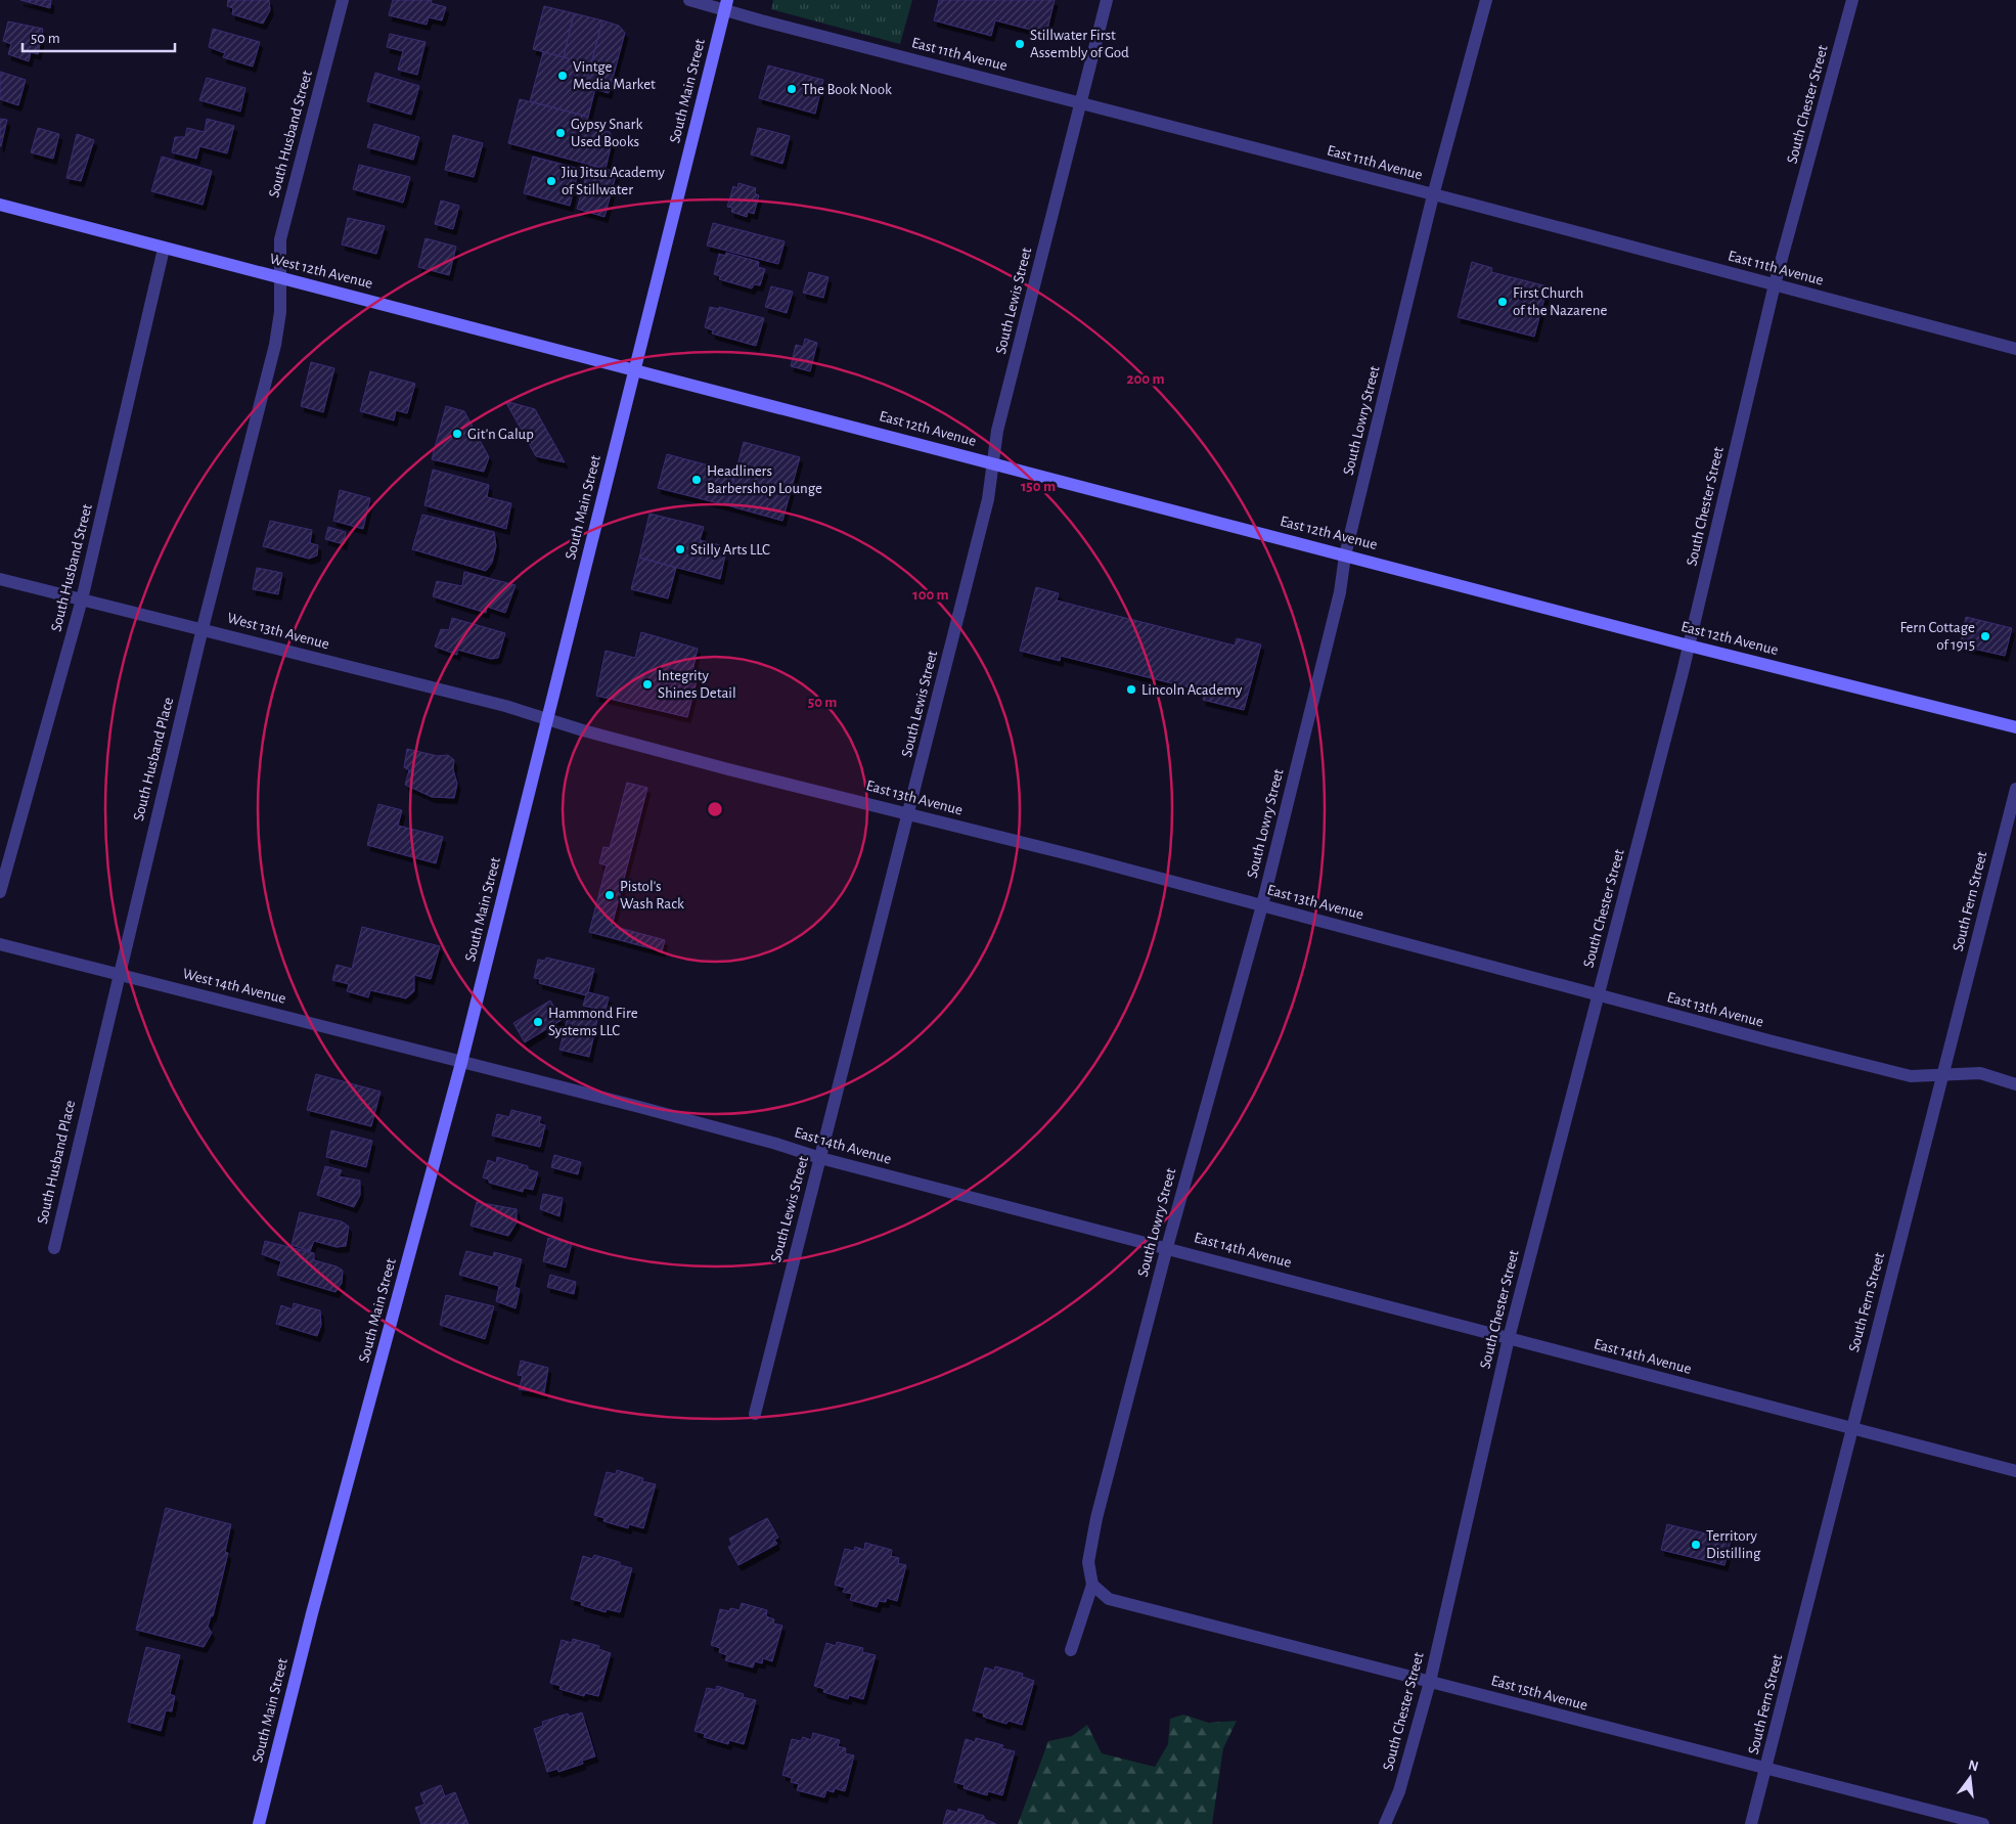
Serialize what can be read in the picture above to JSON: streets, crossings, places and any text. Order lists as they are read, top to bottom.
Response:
{
  "streets": {
    "main road": ["South Main Street", "West 12th Avenue", "East 12th Avenue"],
    "street": [
      "East 11th Avenue",
      "South Chester Street",
      "South Husband Street",
      "South Lewis Street",
      "South Lowry Street",
      "West 13th Avenue",
      "South Husband Place",
      "East 13th Avenue",
      "South Fern Street",
      "West 14th Avenue",
      "East 14th Avenue",
      "East 15th Avenue"
    ]
  },
  "crossings": [
    ["East 11th Avenue", "South Main Street"],
    ["East 11th Avenue", "South Chester Street"],
    ["East 11th Avenue", "South Lewis Street"],
    ["East 11th Avenue", "South Lowry Street"],
    ["South Main Street", "West 12th Avenue"],
    ["South Main Street", "East 12th Avenue"],
    ["South Main Street", "West 13th Avenue"],
    ["South Main Street", "East 13th Avenue"],
    ["South Main Street", "West 14th Avenue"],
    ["South Main Street", "East 14th Avenue"],
    ["South Chester Street", "East 12th Avenue"],
    ["South Chester Street", "East 13th Avenue"],
    ["South Chester Street", "East 14th Avenue"],
    ["South Chester Street", "East 15th Avenue"],
    ["South Husband Street", "West 12th Avenue"],
    ["South Husband Street", "West 13th Avenue"],
    ["South Husband Street", "South Husband Place"],
    ["West 12th Avenue", "East 12th Avenue"],
    ["West 12th Avenue", "South Husband Place"],
    ["South Lewis Street", "East 12th Avenue"],
    ["South Lewis Street", "East 13th Avenue"],
    ["South Lewis Street", "East 14th Avenue"],
    ["South Lowry Street", "East 12th Avenue"],
    ["South Lowry Street", "East 13th Avenue"],
    ["South Lowry Street", "East 14th Avenue"],
    ["South Lowry Street", "East 15th Avenue"],
    ["West 13th Avenue", "South Husband Place"],
    ["West 13th Avenue", "East 13th Avenue"],
    ["South Husband Place", "West 14th Avenue"],
    ["East 13th Avenue", "South Fern Street"],
    ["South Fern Street", "East 14th Avenue"],
    ["South Fern Street", "East 15th Avenue"],
    ["West 14th Avenue", "East 14th Avenue"]
  ],
  "places": [
    "Stillwater First Assembly of God",
    "Vintge Media Market",
    "The Book Nook",
    "Gypsy Snark Used Books",
    "Jiu Jitsu Academy of Stillwater",
    "First Church of the Nazarene",
    "Git'n Galup",
    "Headliners Barbershop Lounge",
    "Stilly Arts LLC",
    "Fern Cottage of 1915",
    "Integrity Shines Detail",
    "Lincoln Academy",
    "Pistol's Wash Rack",
    "Hammond Fire Systems LLC",
    "Territory Distilling"
  ],
  "scale_bar": "50 m",
  "north": "top",
  "rings": [
    "200 m",
    "150 m",
    "100 m",
    "50 m"
  ]
}
